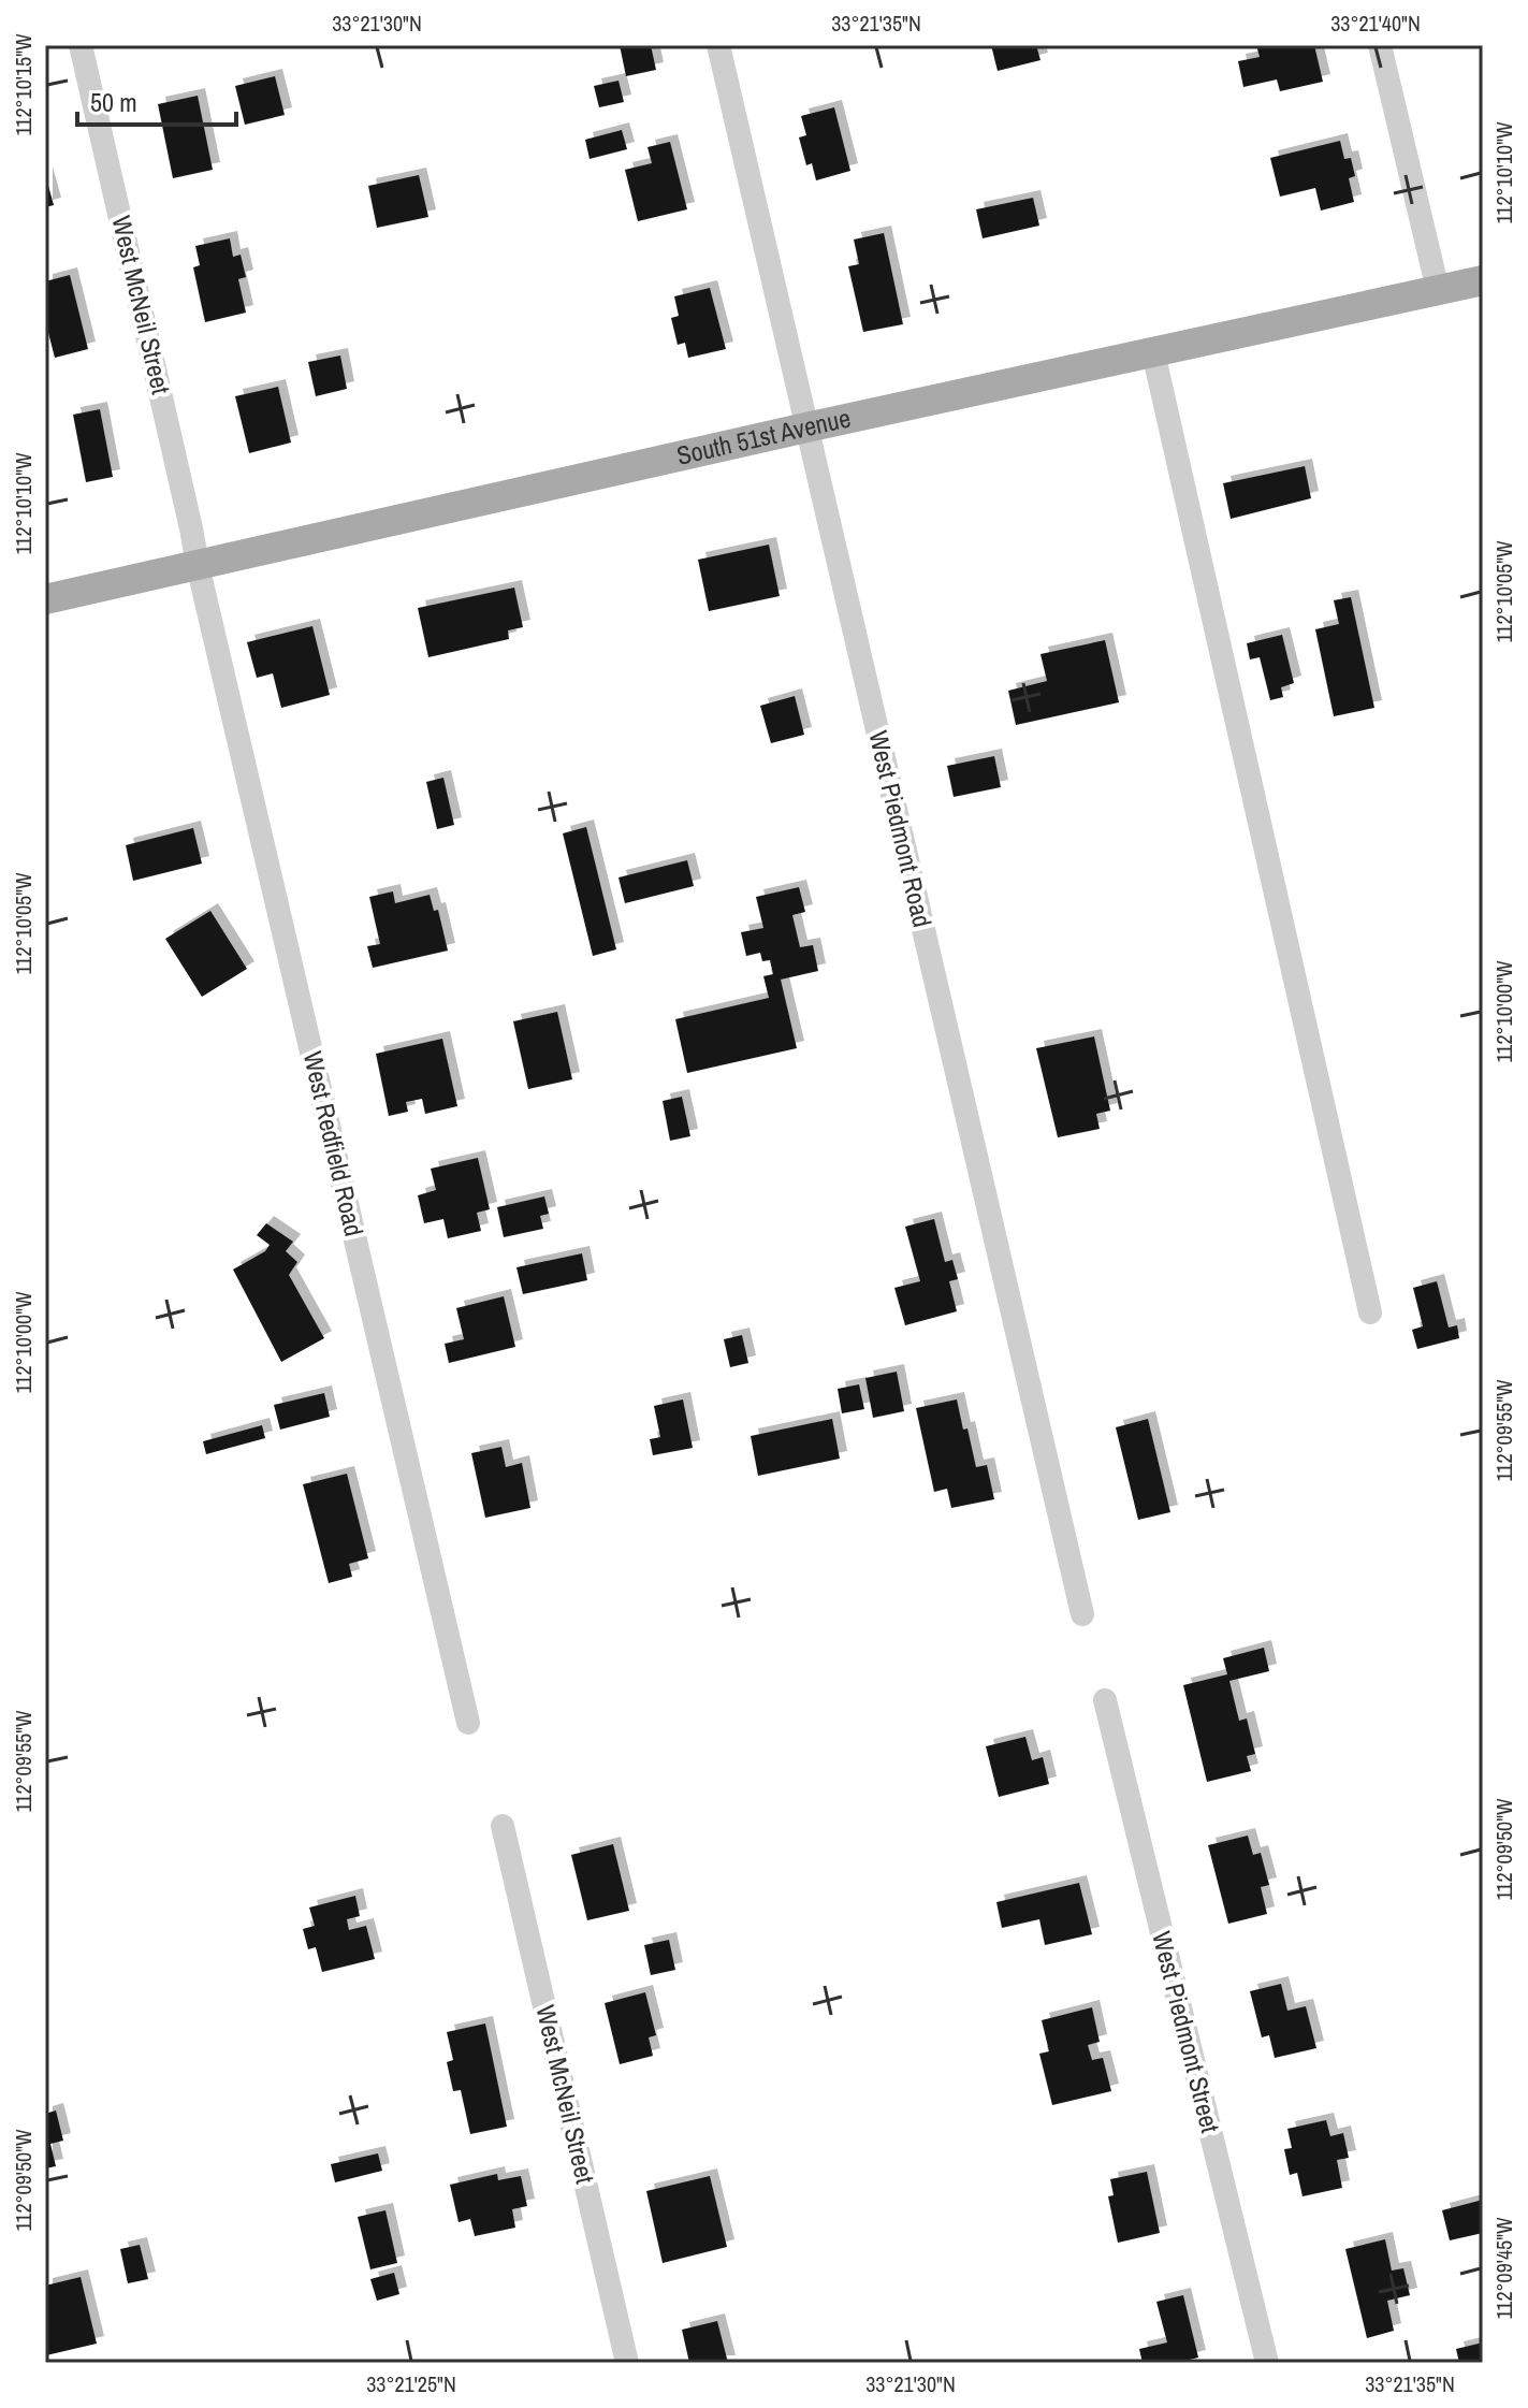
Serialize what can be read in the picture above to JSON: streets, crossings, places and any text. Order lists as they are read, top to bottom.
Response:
{
  "streets": {
    "main road": ["South 51st Avenue"],
    "street": [
      "West McNeil Street",
      "West Piedmont Road",
      "West Redfield Road",
      "West Piedmont Street"
    ]
  },
  "crossings": [
    ["West McNeil Street", "South 51st Avenue"],
    ["West McNeil Street", "West Redfield Road"],
    ["South 51st Avenue", "West Piedmont Road"],
    ["South 51st Avenue", "West Redfield Road"]
  ],
  "scale_bar": "50 m",
  "coordinates": [
    "33°21'30\"N",
    "33°21'35\"N",
    "33°21'40\"N",
    "112°10'15\"W",
    "112°10'10\"W",
    "112°10'05\"W",
    "112°10'00\"W",
    "112°09'55\"W",
    "112°09'50\"W",
    "112°09'45\"W",
    "33°21'25\"N"
  ]
}
